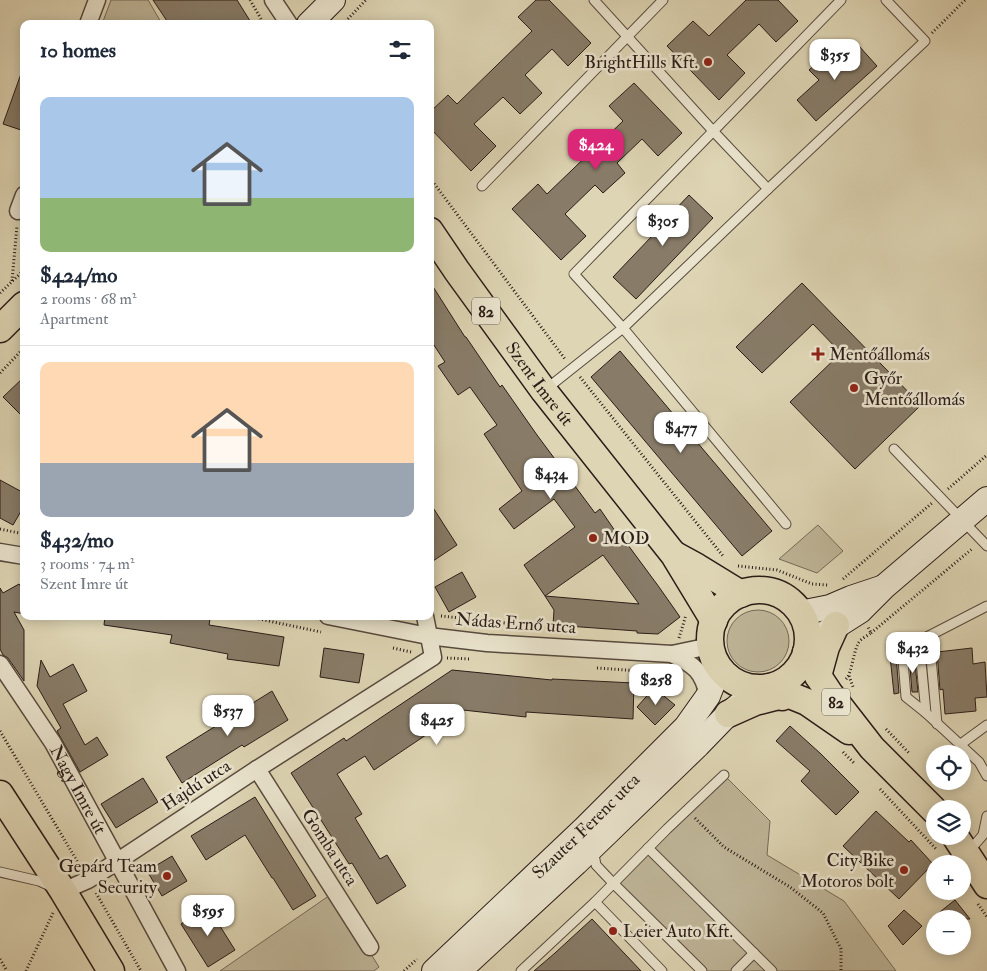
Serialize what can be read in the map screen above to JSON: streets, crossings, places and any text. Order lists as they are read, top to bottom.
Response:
{
  "streets": {
    "main road": ["82", "Szent Imre út"],
    "street": [
      "Nádas Ernő utca",
      "Hajdú utca",
      "Nagy Imre út",
      "Szauter Ferenc utca",
      "Gomba utca"
    ]
  },
  "crossings": [
    ["82", "Szent Imre út"],
    ["82", "Nádas Ernő utca"],
    ["82", "Szauter Ferenc utca"],
    ["Szent Imre út", "Nádas Ernő utca"],
    ["Szent Imre út", "Szauter Ferenc utca"],
    ["Nádas Ernő utca", "Hajdú utca"],
    ["Nádas Ernő utca", "Szauter Ferenc utca"],
    ["Hajdú utca", "Nagy Imre út"],
    ["Hajdú utca", "Gomba utca"]
  ],
  "places": {
    "other": [
      "BrightHills Kft.",
      "Győr Mentőállomás",
      "MOD",
      "City Bike Motoros bolt",
      "Gepárd Team Security",
      "Leier Auto Kft."
    ],
    "health": ["Mentőállomás"]
  },
  "page": {
    "heading": "10 homes",
    "price": [
      "$355",
      "$424",
      "$305",
      "$477",
      "$434",
      "$432",
      "$258",
      "$537",
      "$425",
      "$595"
    ],
    "list": [
      {
        "name": "$424/mo",
        "note": "2 rooms · 68 m² · Apartment"
      },
      {
        "name": "$432/mo",
        "note": "3 rooms · 74 m² · Szent Imre út"
      }
    ],
    "map_buttons": ["+", "−"]
  }
}
